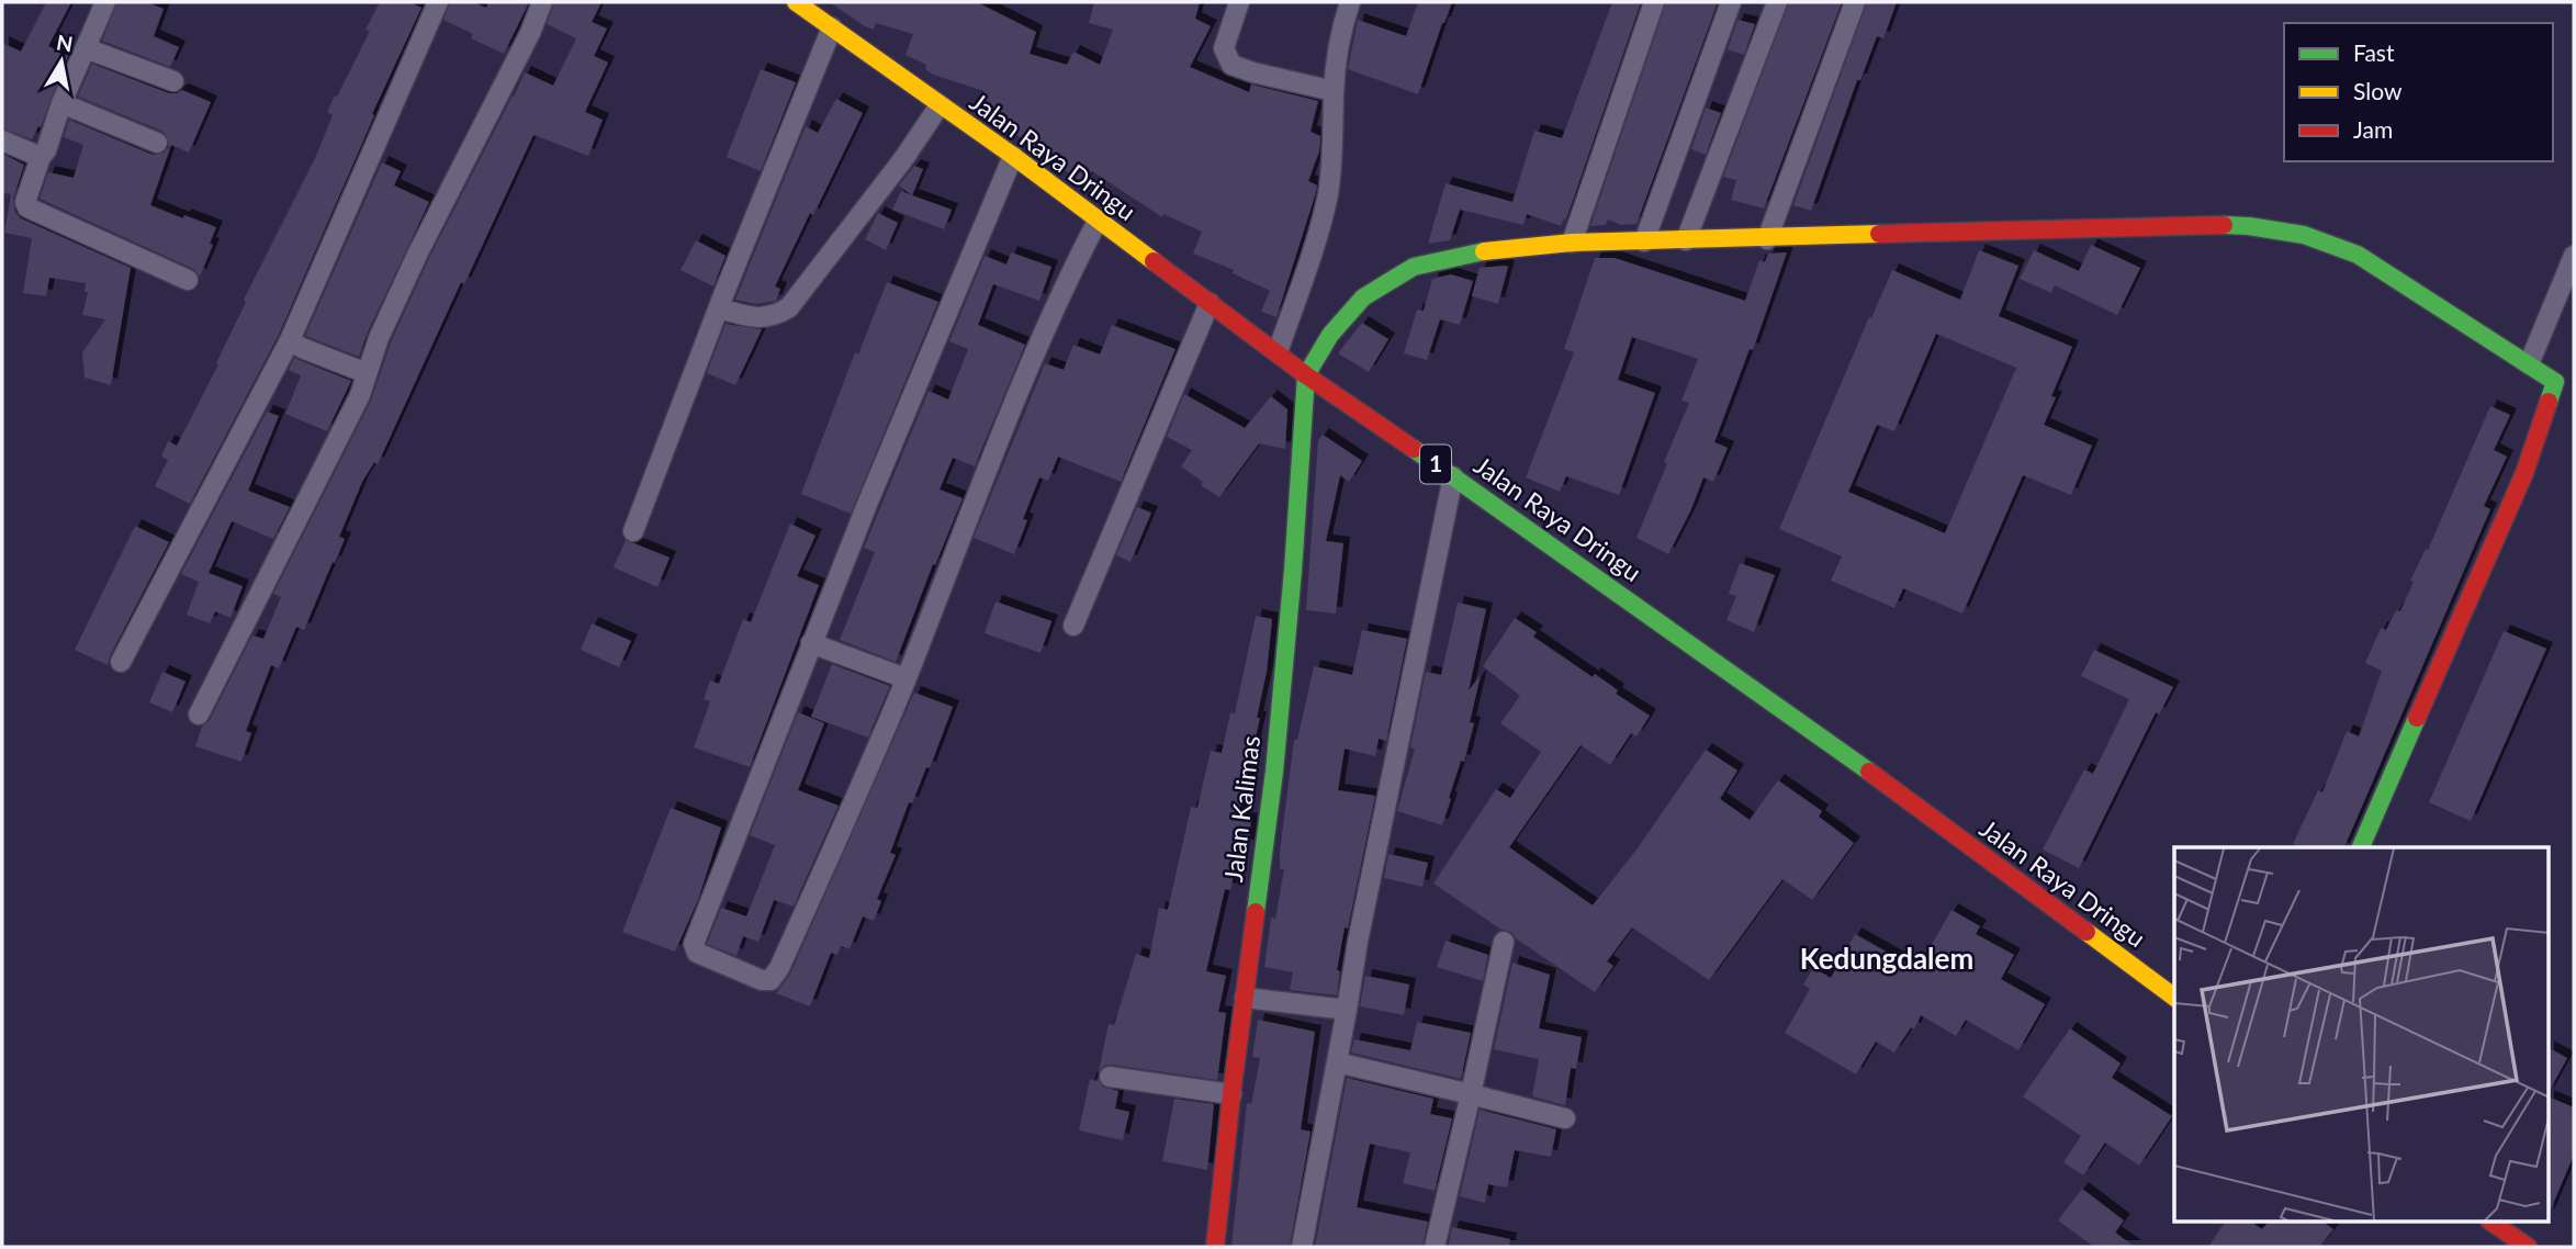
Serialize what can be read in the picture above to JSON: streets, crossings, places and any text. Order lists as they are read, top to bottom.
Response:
{
  "streets": {
    "main road": ["Jalan Raya Dringu", "1", "Jalan Kalimas"]
  },
  "crossings": [
    ["Jalan Raya Dringu", "Jalan Kalimas"]
  ],
  "districts": ["Kedungdalem"],
  "legend": ["Fast", "Slow", "Jam"],
  "north": "top"
}
